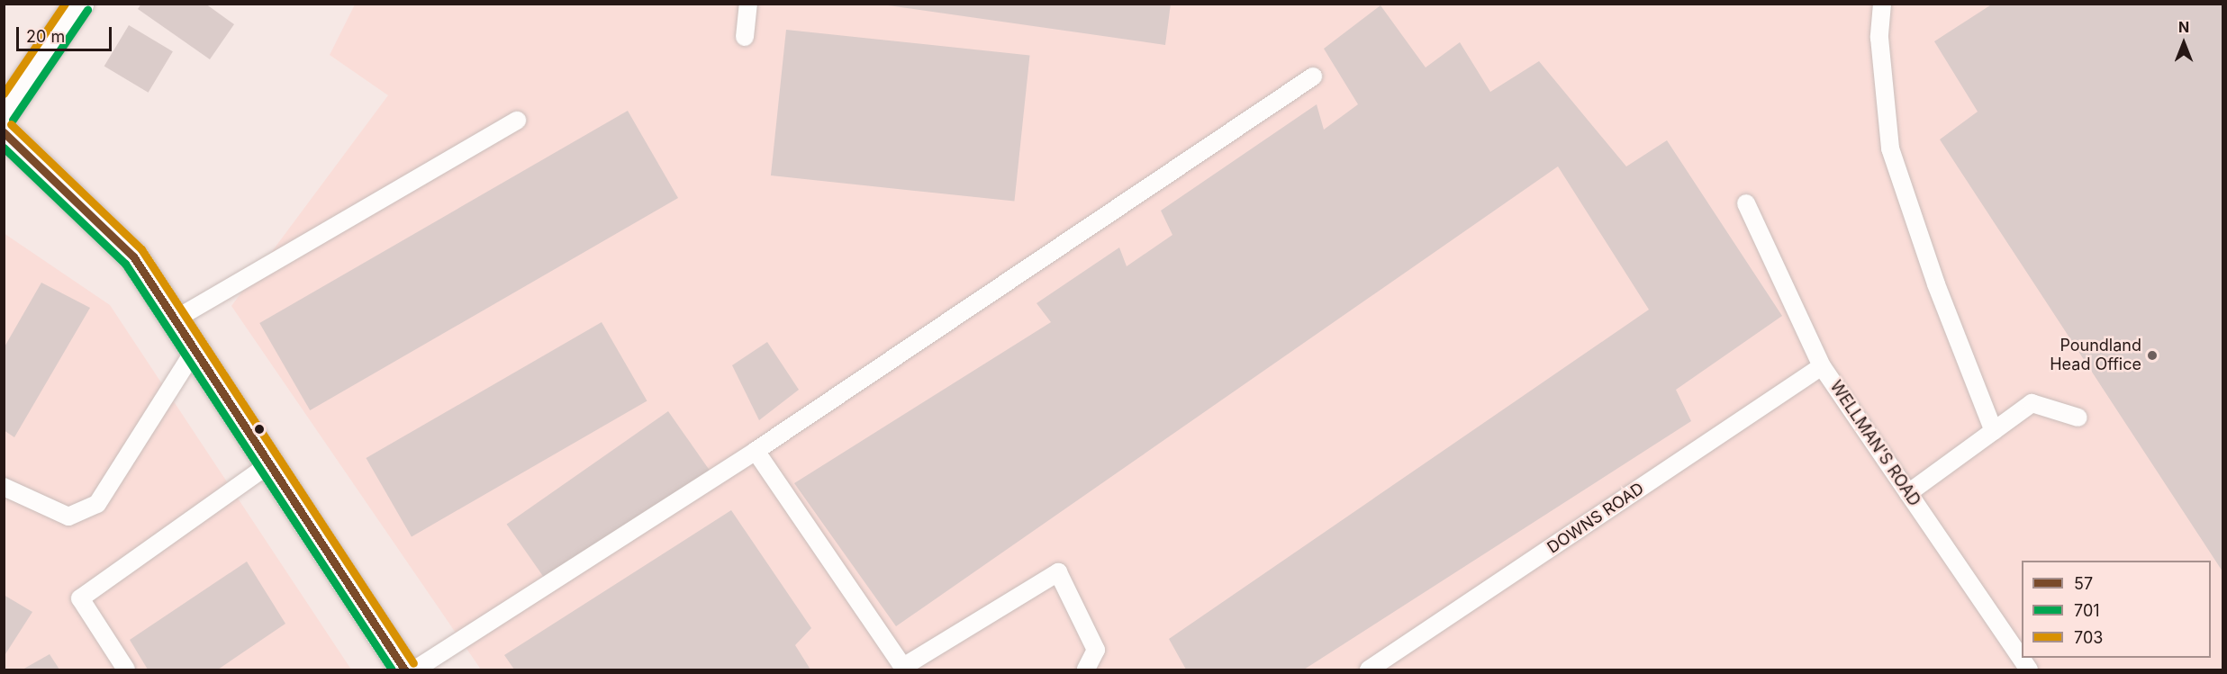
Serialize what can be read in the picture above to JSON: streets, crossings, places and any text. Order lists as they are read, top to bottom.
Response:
{
  "streets": {
    "lane": ["WELLMAN'S ROAD", "DOWNS ROAD"]
  },
  "crossings": [
    ["WELLMAN'S ROAD", "DOWNS ROAD"]
  ],
  "places": ["Poundland Head Office"],
  "lines": ["transit line 703", "transit line 701", "transit line 57"],
  "legend": ["57", "701", "703"],
  "scale_bar": "20 m",
  "north": "top"
}
